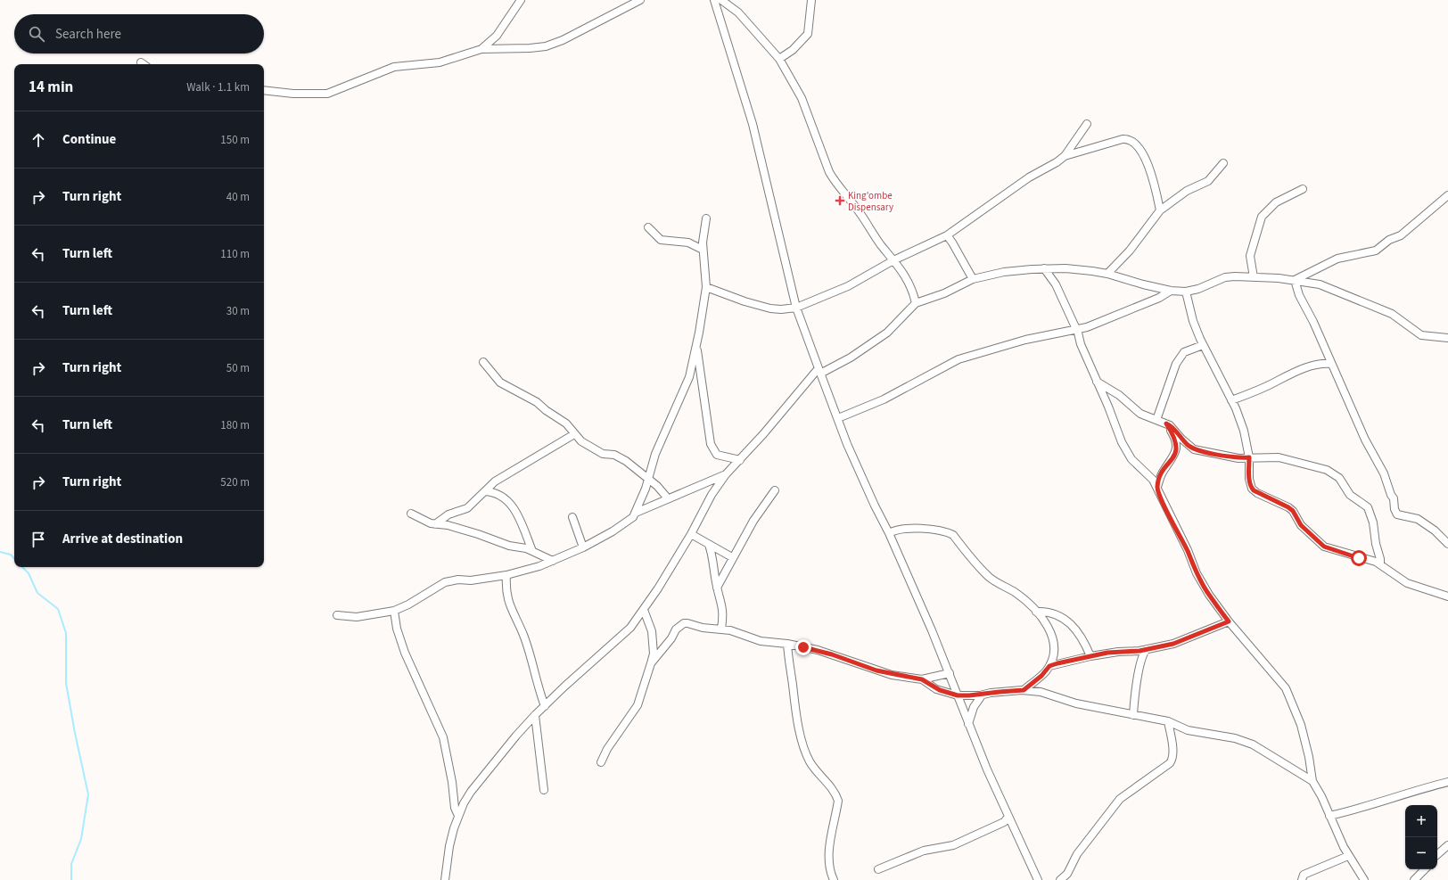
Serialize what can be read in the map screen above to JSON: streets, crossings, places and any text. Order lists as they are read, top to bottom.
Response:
{
  "places": {
    "health": ["King'ombe Dispensary"]
  },
  "page": {
    "search": "Search here",
    "heading": ["14 min", "Walk · 1.1 km"],
    "list": [
      ["Continue", "150 m"],
      ["Turn right", "40 m"],
      ["Turn left", "110 m"],
      ["Turn left", "30 m"],
      ["Turn right", "50 m"],
      ["Turn left", "180 m"],
      ["Turn right", "520 m"],
      "Arrive at destination"
    ],
    "map_buttons": ["+", "−"]
  }
}
